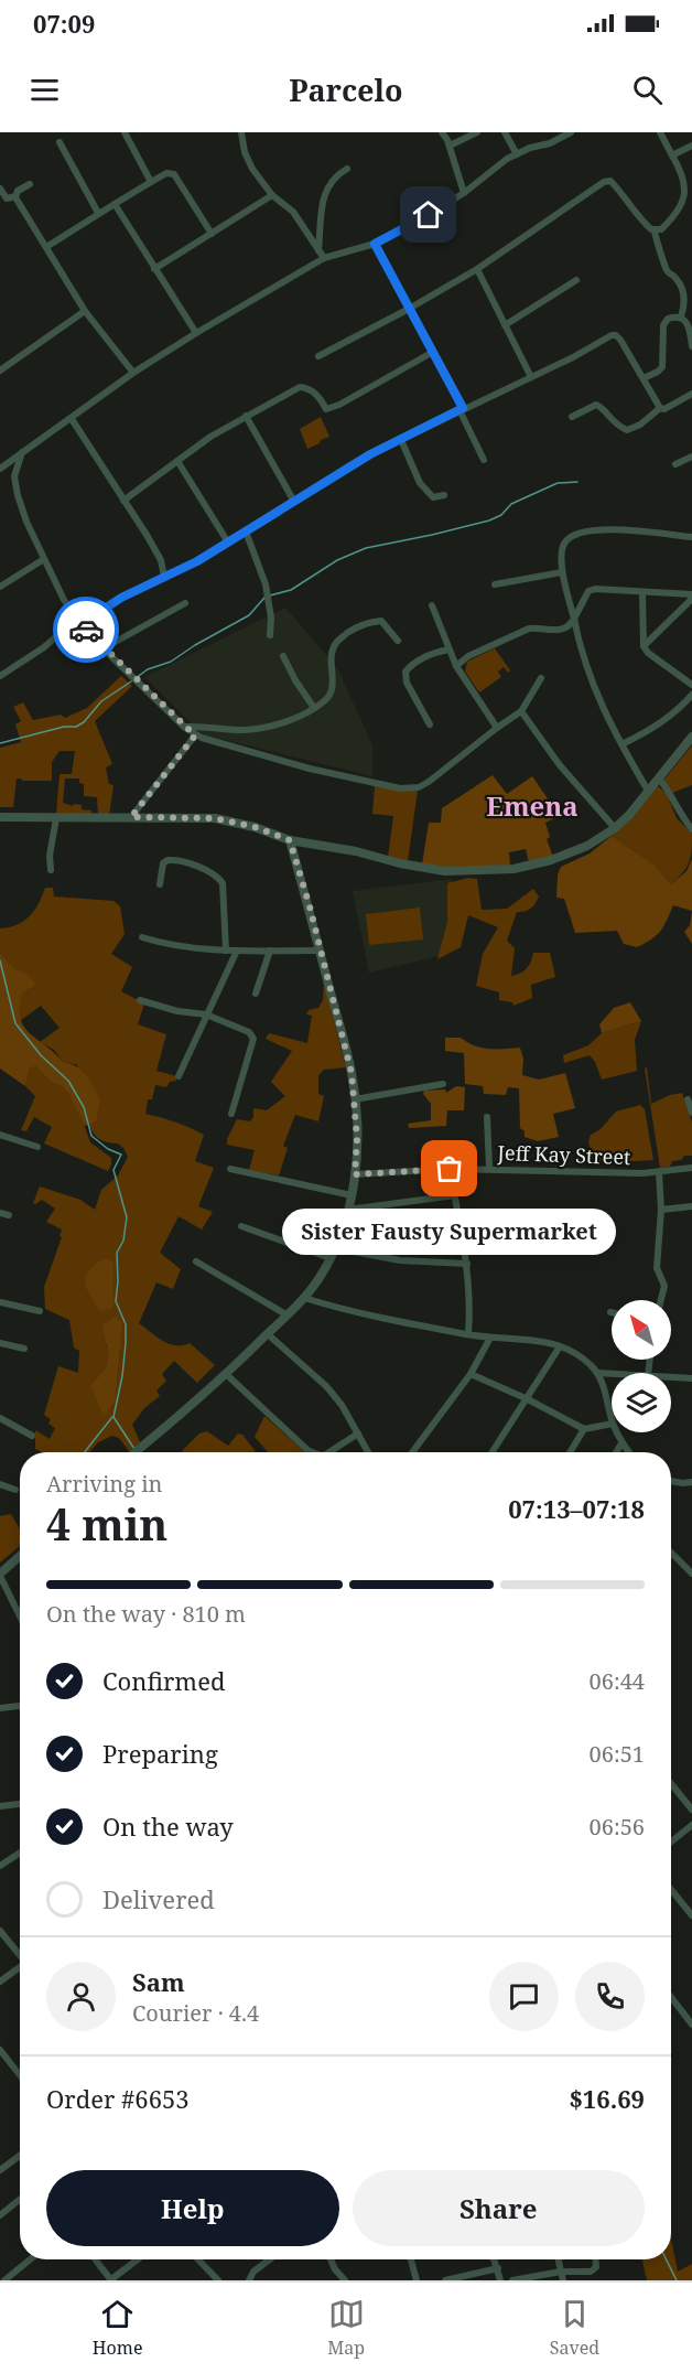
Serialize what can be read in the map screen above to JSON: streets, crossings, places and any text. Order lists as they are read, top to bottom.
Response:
{
  "streets": {
    "street": ["Jeff Kay Street"]
  },
  "districts": ["Emena"],
  "places": ["Sister Fausty Supermarket"],
  "north": "top left",
  "page": {
    "status": "07:09",
    "header": "Parcelo",
    "bubble": "Sister Fausty Supermarket",
    "heading": ["4 min", "Arriving in", "07:13–07:18"],
    "panel": [
      "Sam",
      "Courier · 4.4",
      "Order #6653",
      "$16.69"
    ],
    "bar": "On the way · 810 m",
    "list": [
      ["Confirmed", "06:44"],
      ["Preparing", "06:51"],
      ["On the way", "06:56"],
      "Delivered"
    ],
    "buttons": ["Help", "Share"],
    "tabs": ["Home", "Map", "Saved"]
  }
}
